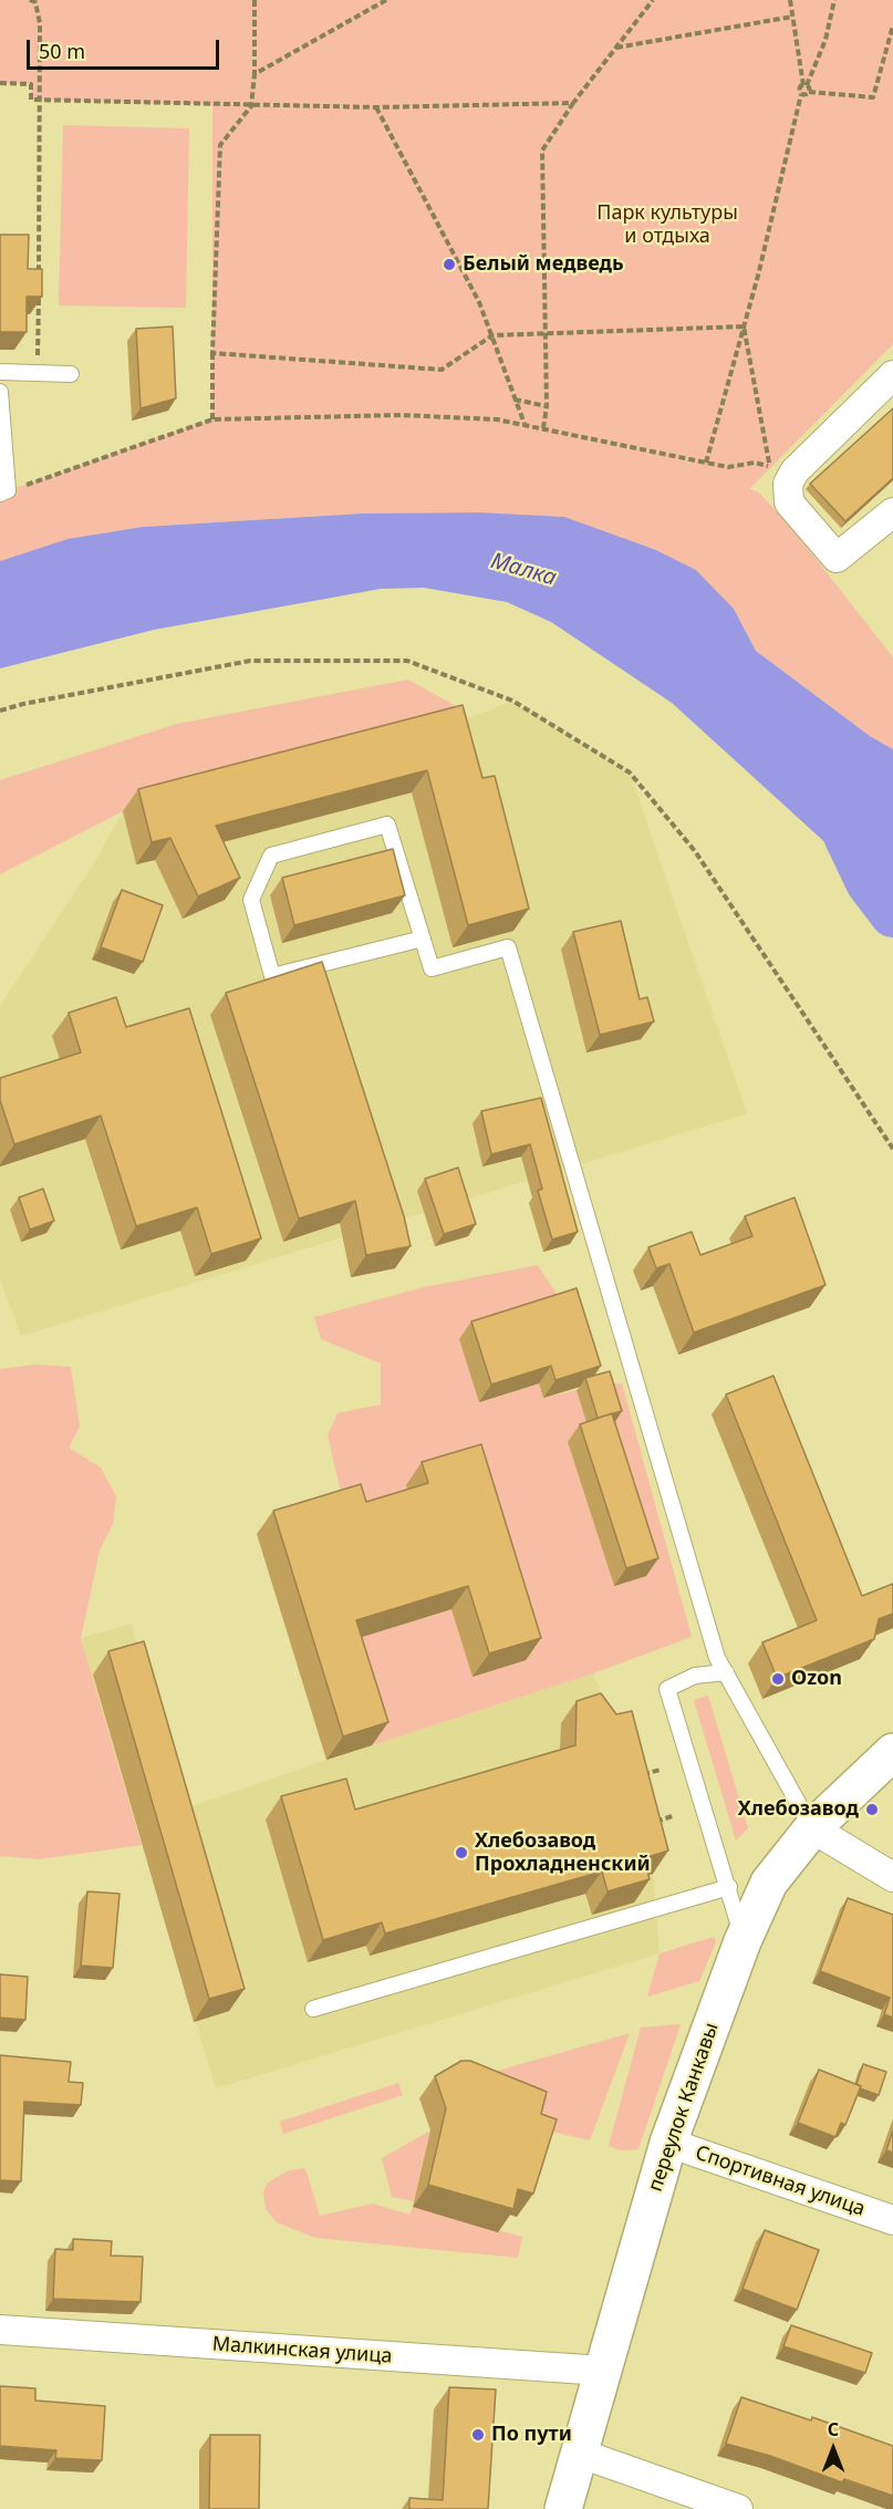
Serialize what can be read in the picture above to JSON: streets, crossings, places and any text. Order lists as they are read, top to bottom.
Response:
{
  "streets": {
    "street": ["переулок Канкавы", "Спортивная улица", "Малкинская улица"]
  },
  "crossings": [
    ["переулок Канкавы", "Спортивная улица"],
    ["переулок Канкавы", "Малкинская улица"]
  ],
  "water": ["Малка"],
  "parks": ["Парк культуры и отдыха"],
  "places": [
    "Белый медведь",
    "Ozon",
    "Хлебозавод",
    "Хлебозавод Прохладненский",
    "По пути"
  ],
  "scale_bar": "50 m",
  "north": "top"
}
